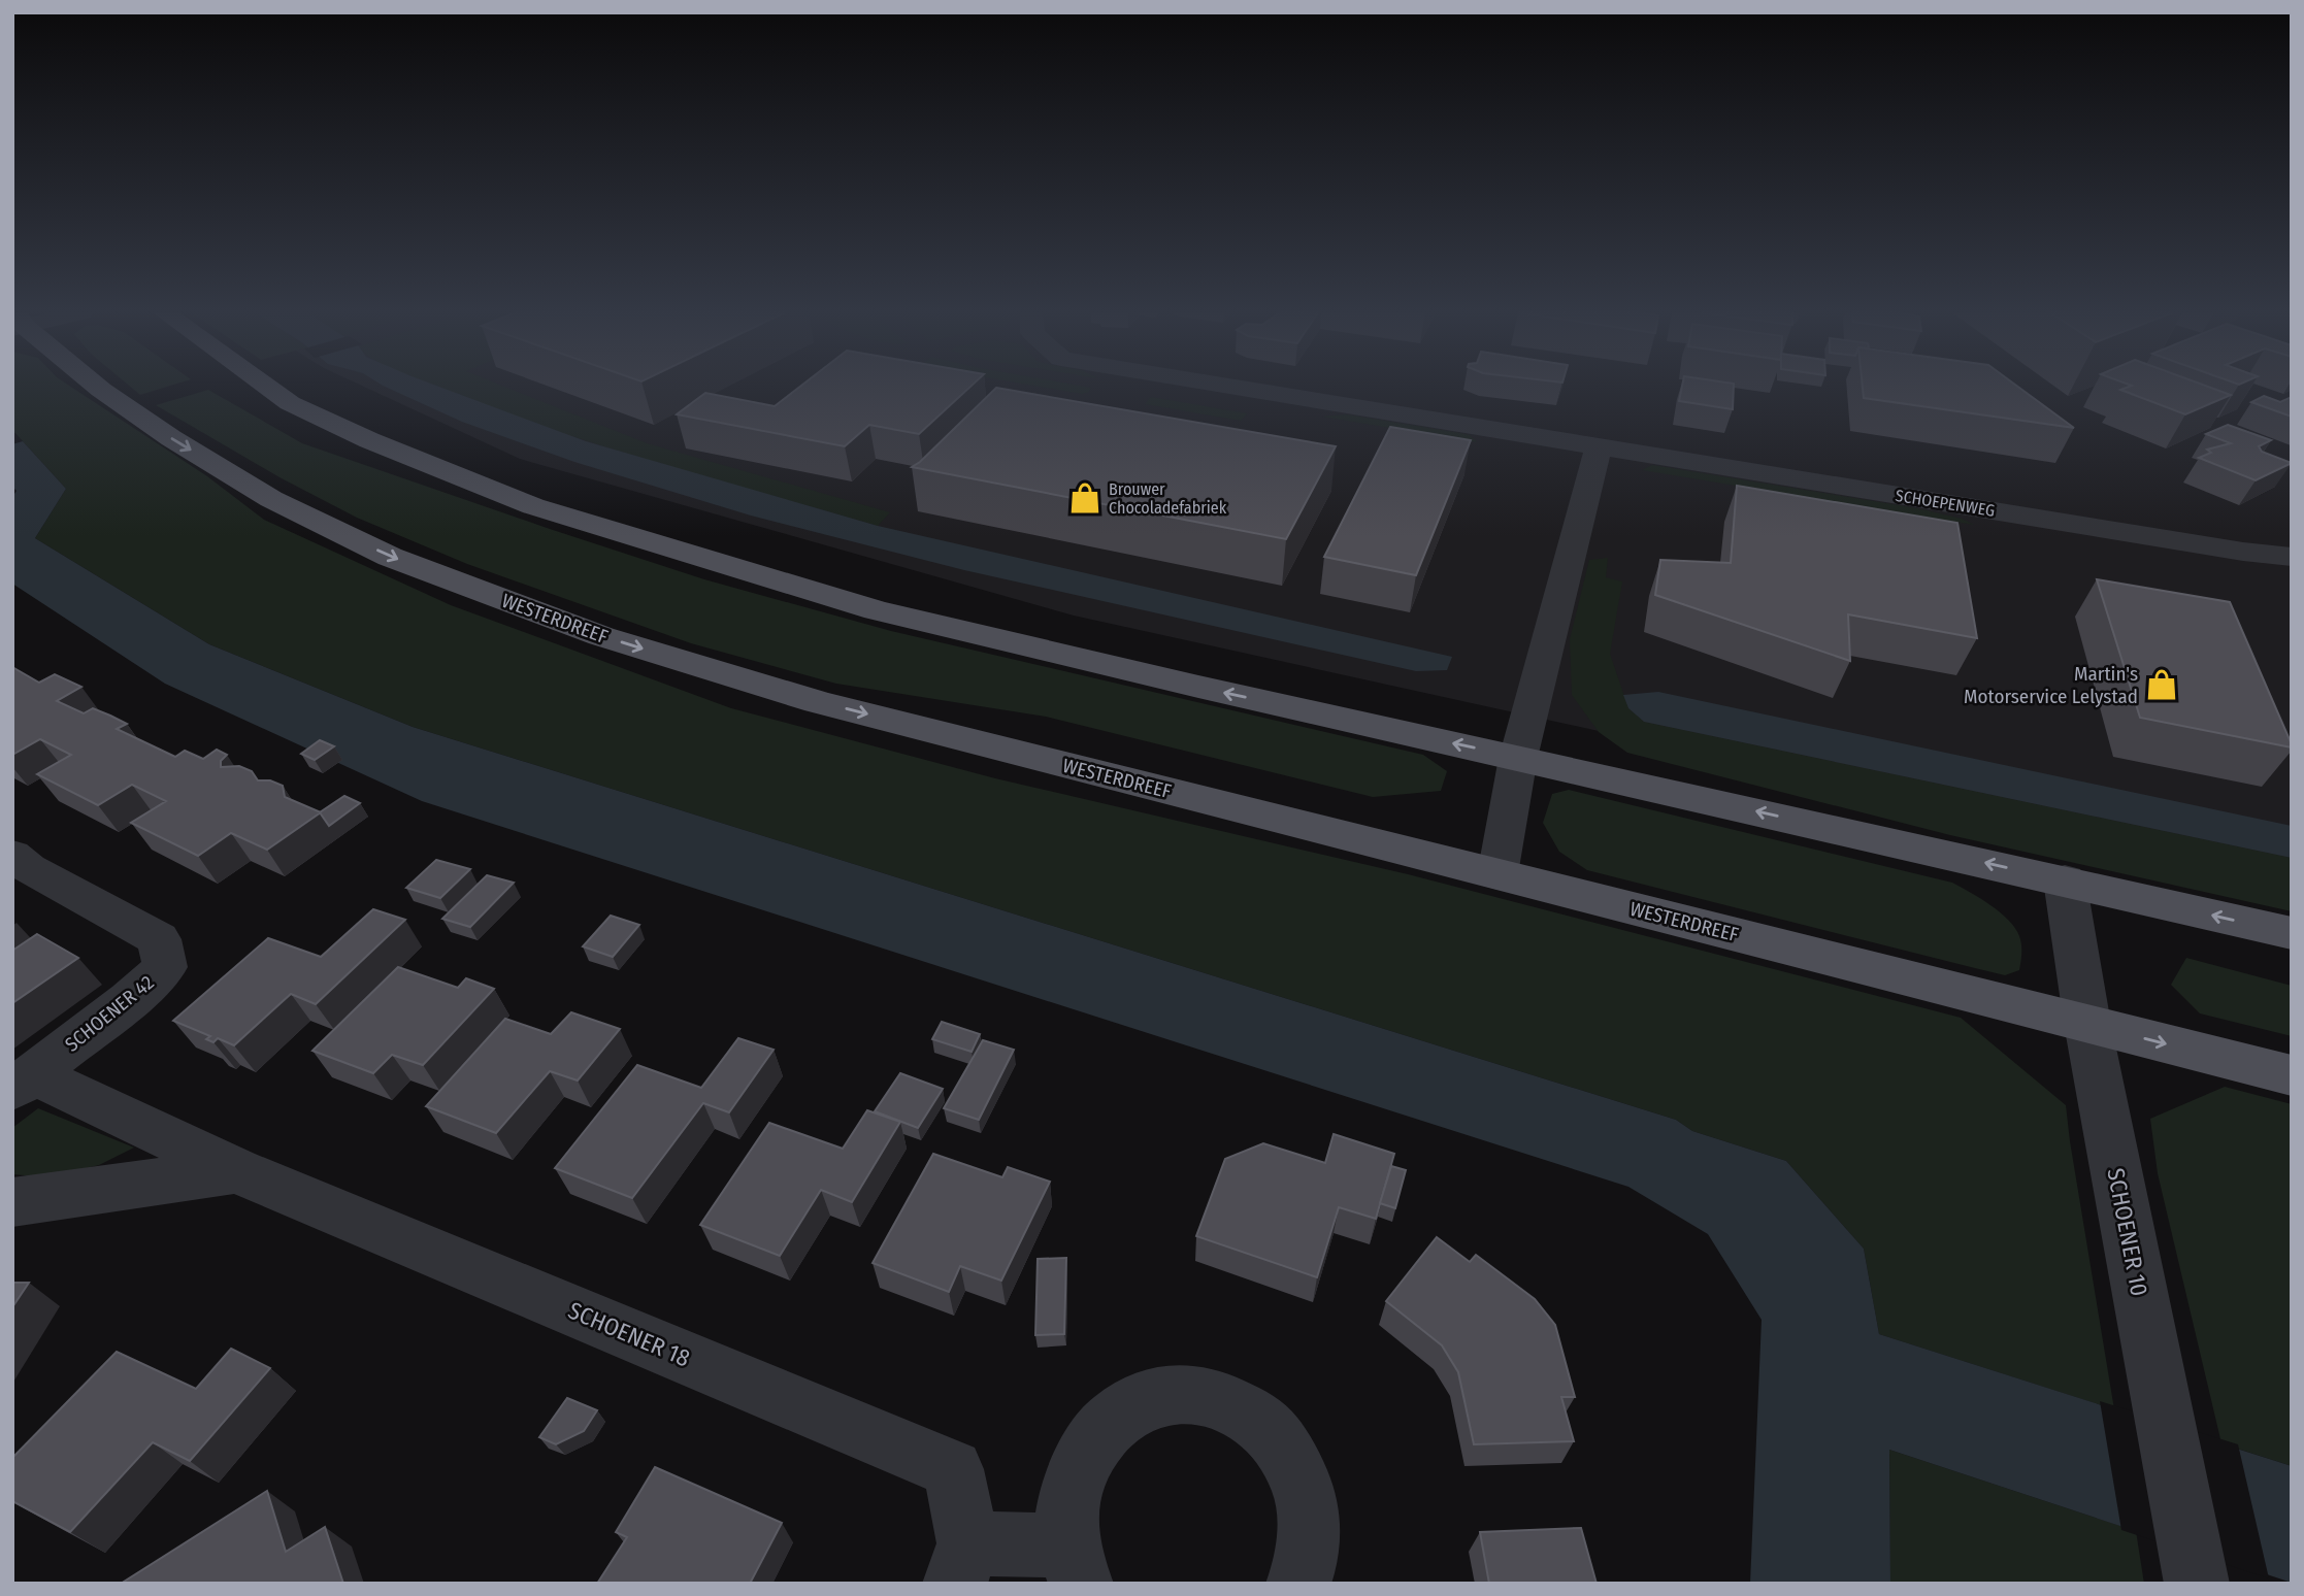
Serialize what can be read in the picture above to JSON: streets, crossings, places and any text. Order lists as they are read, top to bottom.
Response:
{
  "streets": {
    "main road": ["WESTERDREEF"],
    "street": [
      "SCHOEPENWEG",
      "SCHOENER 42",
      "SCHOENER 10",
      "SCHOENER 18"
    ]
  },
  "crossings": [
    ["WESTERDREEF", "SCHOENER 10"],
    ["SCHOENER 42", "SCHOENER 18"]
  ],
  "places": {
    "shop": ["Brouwer Chocoladefabriek", "Martin's Motorservice Lelystad"]
  }
}
